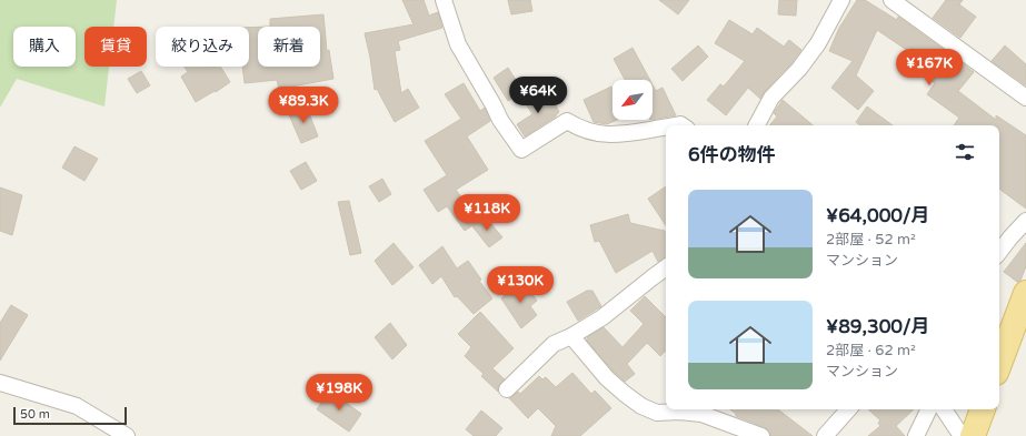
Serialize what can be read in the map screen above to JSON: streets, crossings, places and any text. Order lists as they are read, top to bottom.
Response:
{
  "scale_bar": "50 m",
  "north": "bottom left",
  "page": {
    "chip": [
      "購入",
      "賃貸",
      "絞り込み",
      "新着"
    ],
    "price": [
      "¥167K",
      "¥64K",
      "¥89.3K",
      "¥118K",
      "¥130K",
      "¥198K"
    ],
    "heading": "6件の物件",
    "list": [
      {
        "name": "¥64,000/月",
        "note": "2部屋 · 52 m² · マンション"
      },
      {
        "name": "¥89,300/月",
        "note": "2部屋 · 62 m² · マンション"
      }
    ],
    "scale": "50 m"
  }
}
